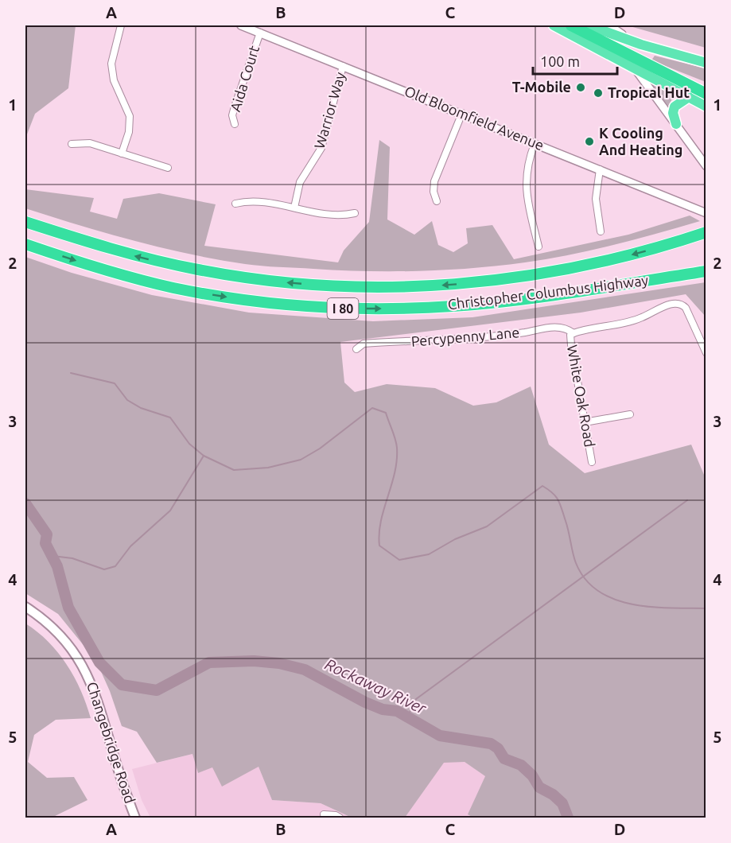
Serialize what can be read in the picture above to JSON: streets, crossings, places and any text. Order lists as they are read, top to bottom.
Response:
{
  "streets": {
    "highway": ["Christopher Columbus Highway", "I 80"],
    "main road": ["Changebridge Road"],
    "street": [
      "Aida Court",
      "Warrior Way",
      "Old Bloomfield Avenue",
      "Percypenny Lane",
      "White Oak Road"
    ]
  },
  "crossings": [
    ["Aida Court", "Old Bloomfield Avenue"],
    ["Warrior Way", "Old Bloomfield Avenue"],
    ["Percypenny Lane", "White Oak Road"]
  ],
  "water": ["Rockaway River"],
  "places": ["T-Mobile", "Tropical Hut", "K Cooling And Heating"],
  "scale_bar": "100 m",
  "grid": {
    "columns": [
      "A",
      "B",
      "C",
      "D"
    ],
    "rows": [
      "1",
      "2",
      "3",
      "4",
      "5"
    ]
  }
}
